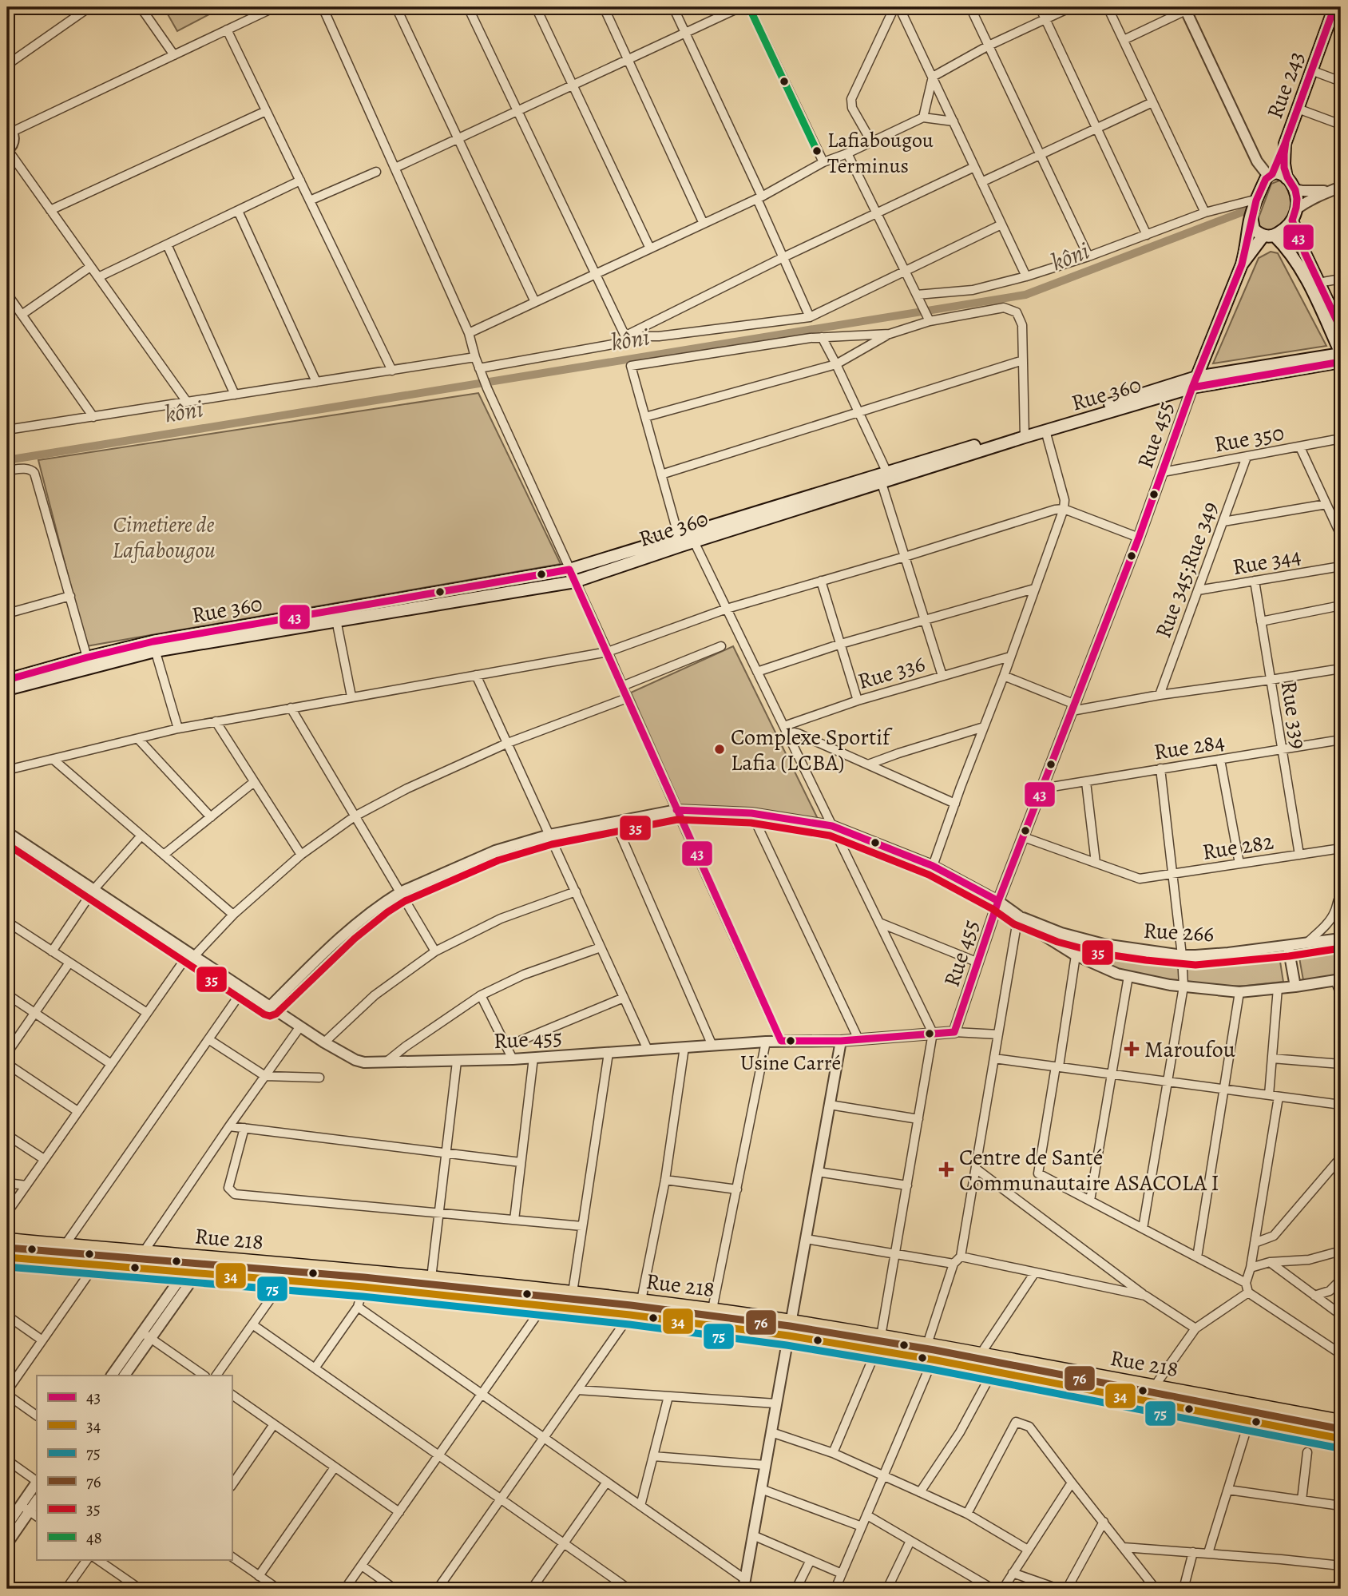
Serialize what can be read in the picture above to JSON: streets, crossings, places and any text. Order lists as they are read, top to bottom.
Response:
{
  "streets": {
    "highway": ["Rue 218"],
    "main road": ["Rue 243", "Rue 360", "Rue 455"],
    "street": [
      "Rue 350",
      "Rue 344",
      "Rue 345;Rue 349",
      "Rue 336",
      "Rue 339",
      "Rue 284",
      "Rue 282",
      "Rue 266"
    ]
  },
  "crossings": [
    ["Rue 243", "Rue 455"],
    ["Rue 360", "Rue 455"],
    ["Rue 455", "Rue 350"],
    ["Rue 455", "Rue 284"],
    ["Rue 455", "Rue 266"],
    ["Rue 350", "Rue 345;Rue 349"],
    ["Rue 344", "Rue 345;Rue 349"],
    ["Rue 344", "Rue 339"],
    ["Rue 339", "Rue 284"],
    ["Rue 339", "Rue 282"]
  ],
  "water": ["kôni"],
  "parks": ["Cimetiere de Lafiabougou"],
  "places": {
    "other": ["Lafiabougou Terminus", "Complexe Sportif Lafia (LCBA)", "Usine Carré"],
    "health": ["Maroufou", "Centre de Santé Communautaire ASACOLA I"]
  },
  "lines": [
    "transit line 43",
    "transit line 48",
    "transit line 35",
    "transit line 76",
    "transit line 34",
    "transit line 75"
  ],
  "legend": [
    "43",
    "34",
    "75",
    "76",
    "35",
    "48"
  ]
}
